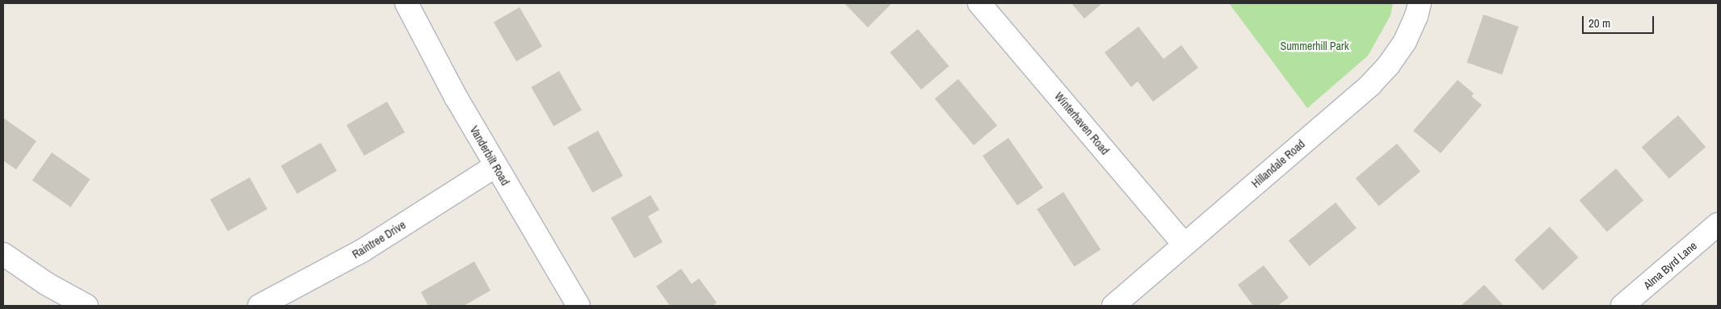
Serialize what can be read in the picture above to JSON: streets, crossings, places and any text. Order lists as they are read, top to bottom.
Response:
{
  "streets": {
    "street": [
      "Winterhaven Road",
      "Vanderbilt Road",
      "Hillandale Road",
      "Raintree Drive",
      "Alma Byrd Lane"
    ]
  },
  "crossings": [
    ["Winterhaven Road", "Hillandale Road"],
    ["Vanderbilt Road", "Raintree Drive"]
  ],
  "parks": ["Summerhill Park"],
  "scale_bar": "20 m"
}
